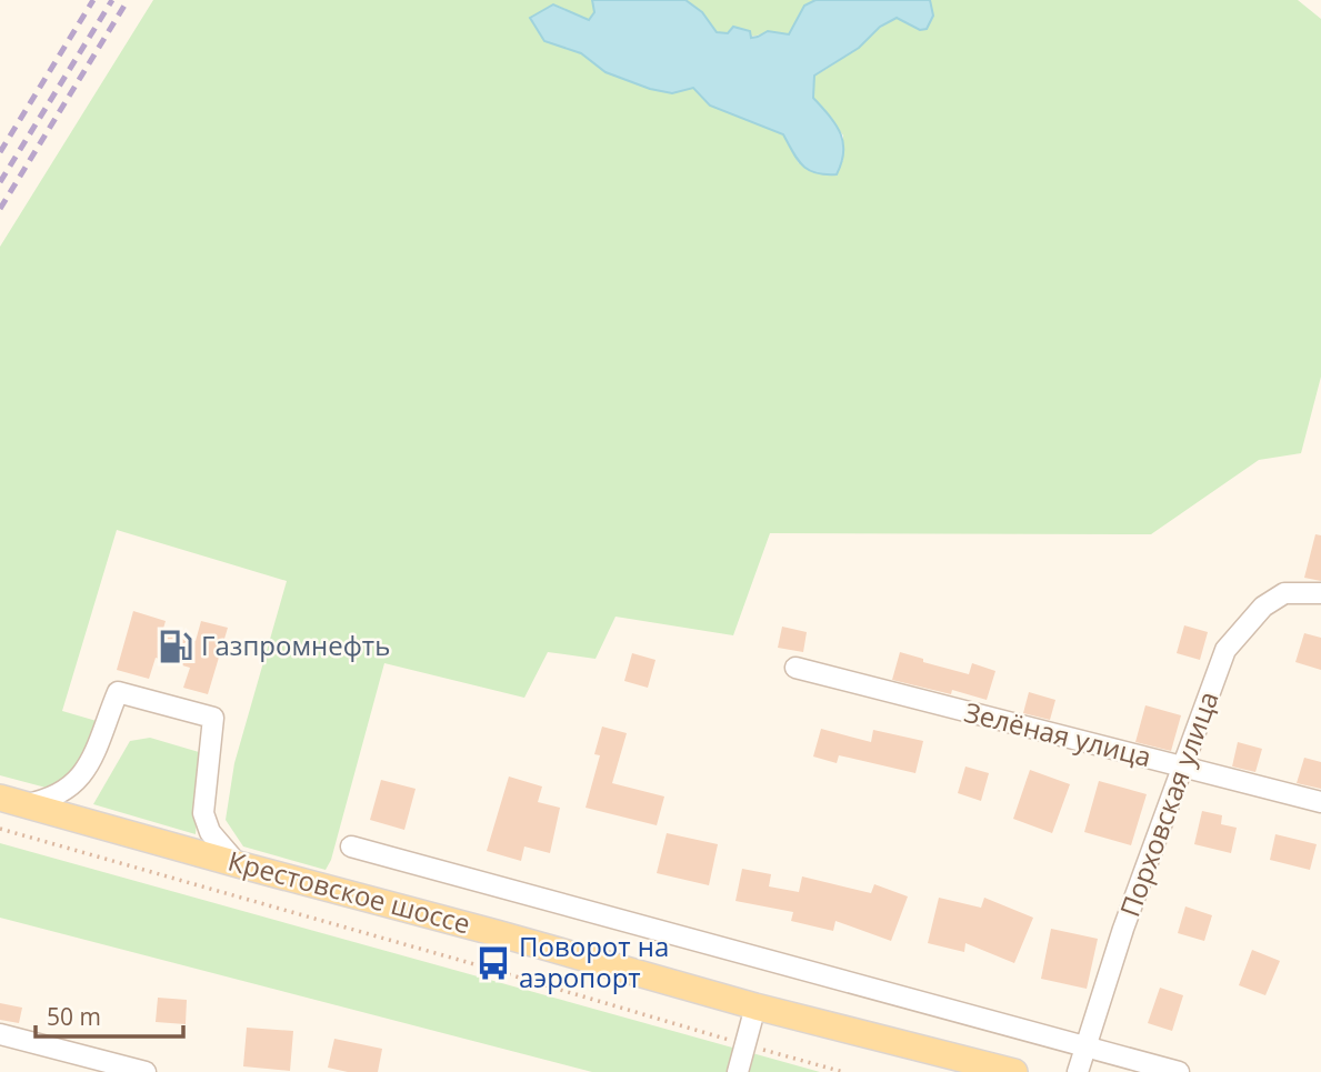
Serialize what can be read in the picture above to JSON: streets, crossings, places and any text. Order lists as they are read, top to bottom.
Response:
{
  "streets": {
    "main road": ["Крестовское шоссе"],
    "street": ["Зелёная улица", "Порховская улица"]
  },
  "crossings": [
    ["Зелёная улица", "Порховская улица"]
  ],
  "places": {
    "fuel station": ["Газпромнефть"],
    "bus stop": ["Поворот на аэропорт"]
  },
  "scale_bar": "50 m"
}
